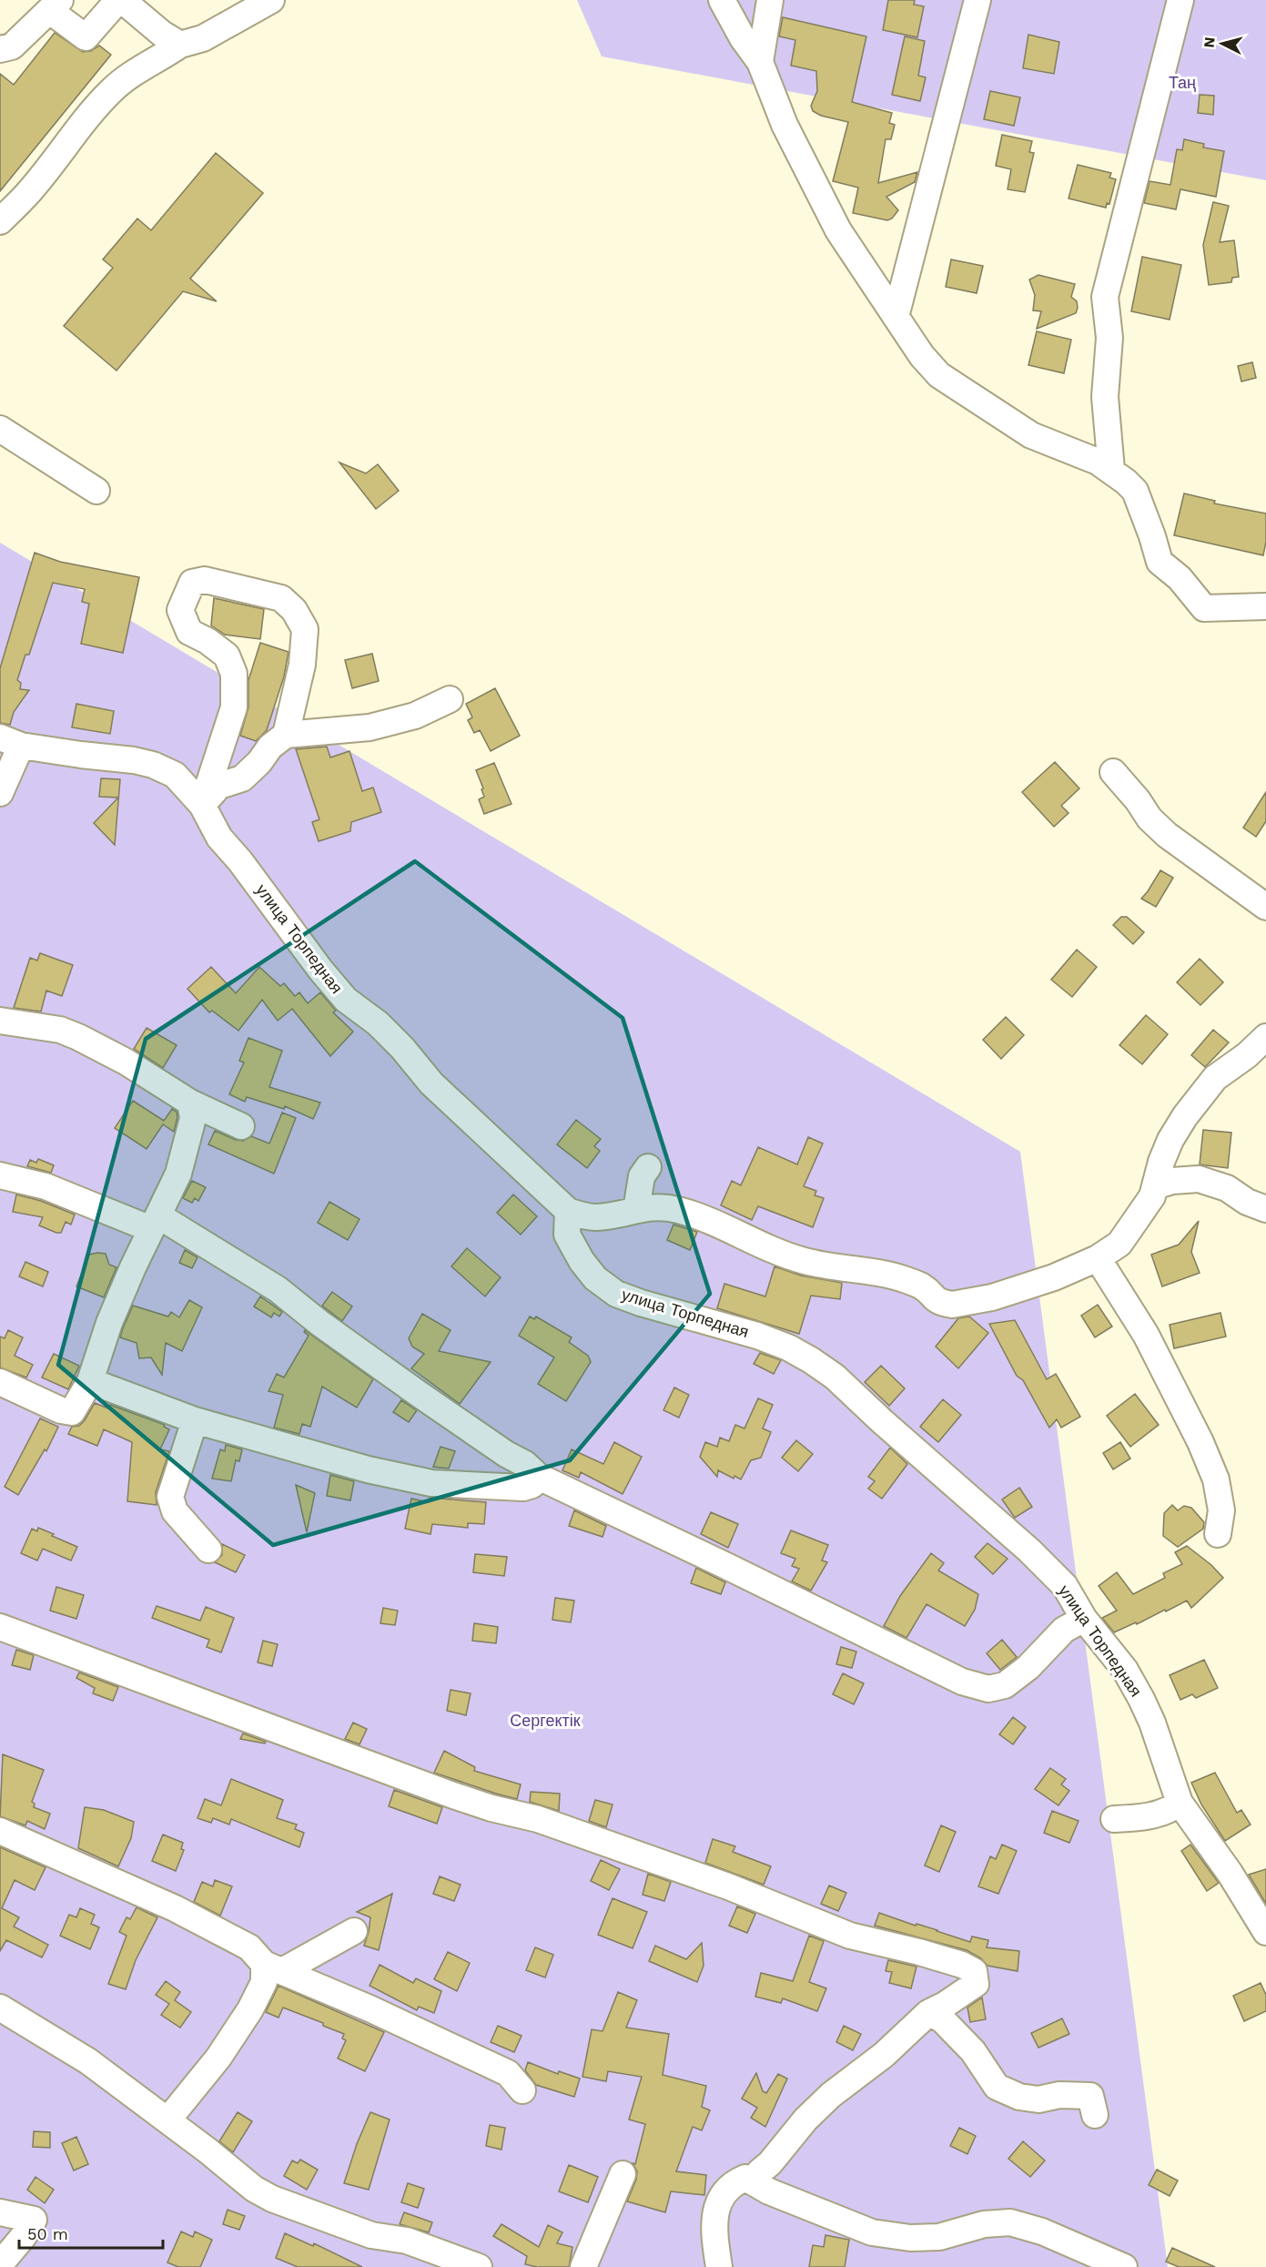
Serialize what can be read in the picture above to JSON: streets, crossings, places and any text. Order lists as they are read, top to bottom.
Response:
{
  "streets": {
    "street": ["улица Торпедная"]
  },
  "parks": ["Таң", "Сергектік"],
  "scale_bar": "50 m",
  "north": "left"
}
